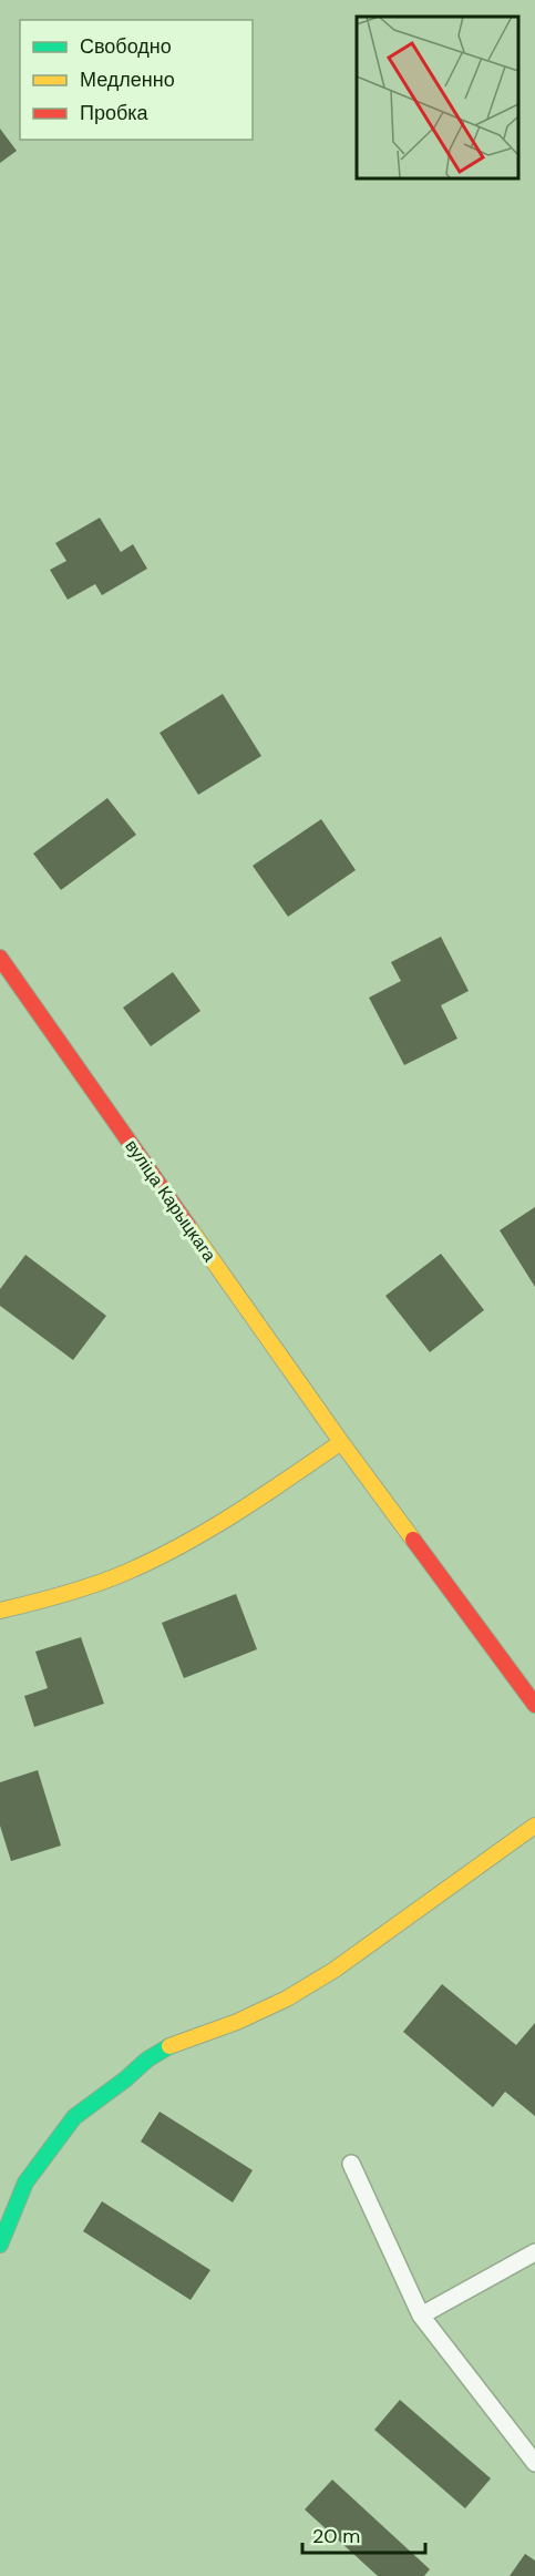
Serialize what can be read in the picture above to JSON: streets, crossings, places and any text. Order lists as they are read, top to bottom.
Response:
{
  "streets": {
    "street": ["вуліца Карыцкага"]
  },
  "legend": ["Свободно", "Медленно", "Пробка"],
  "scale_bar": "20 m"
}
